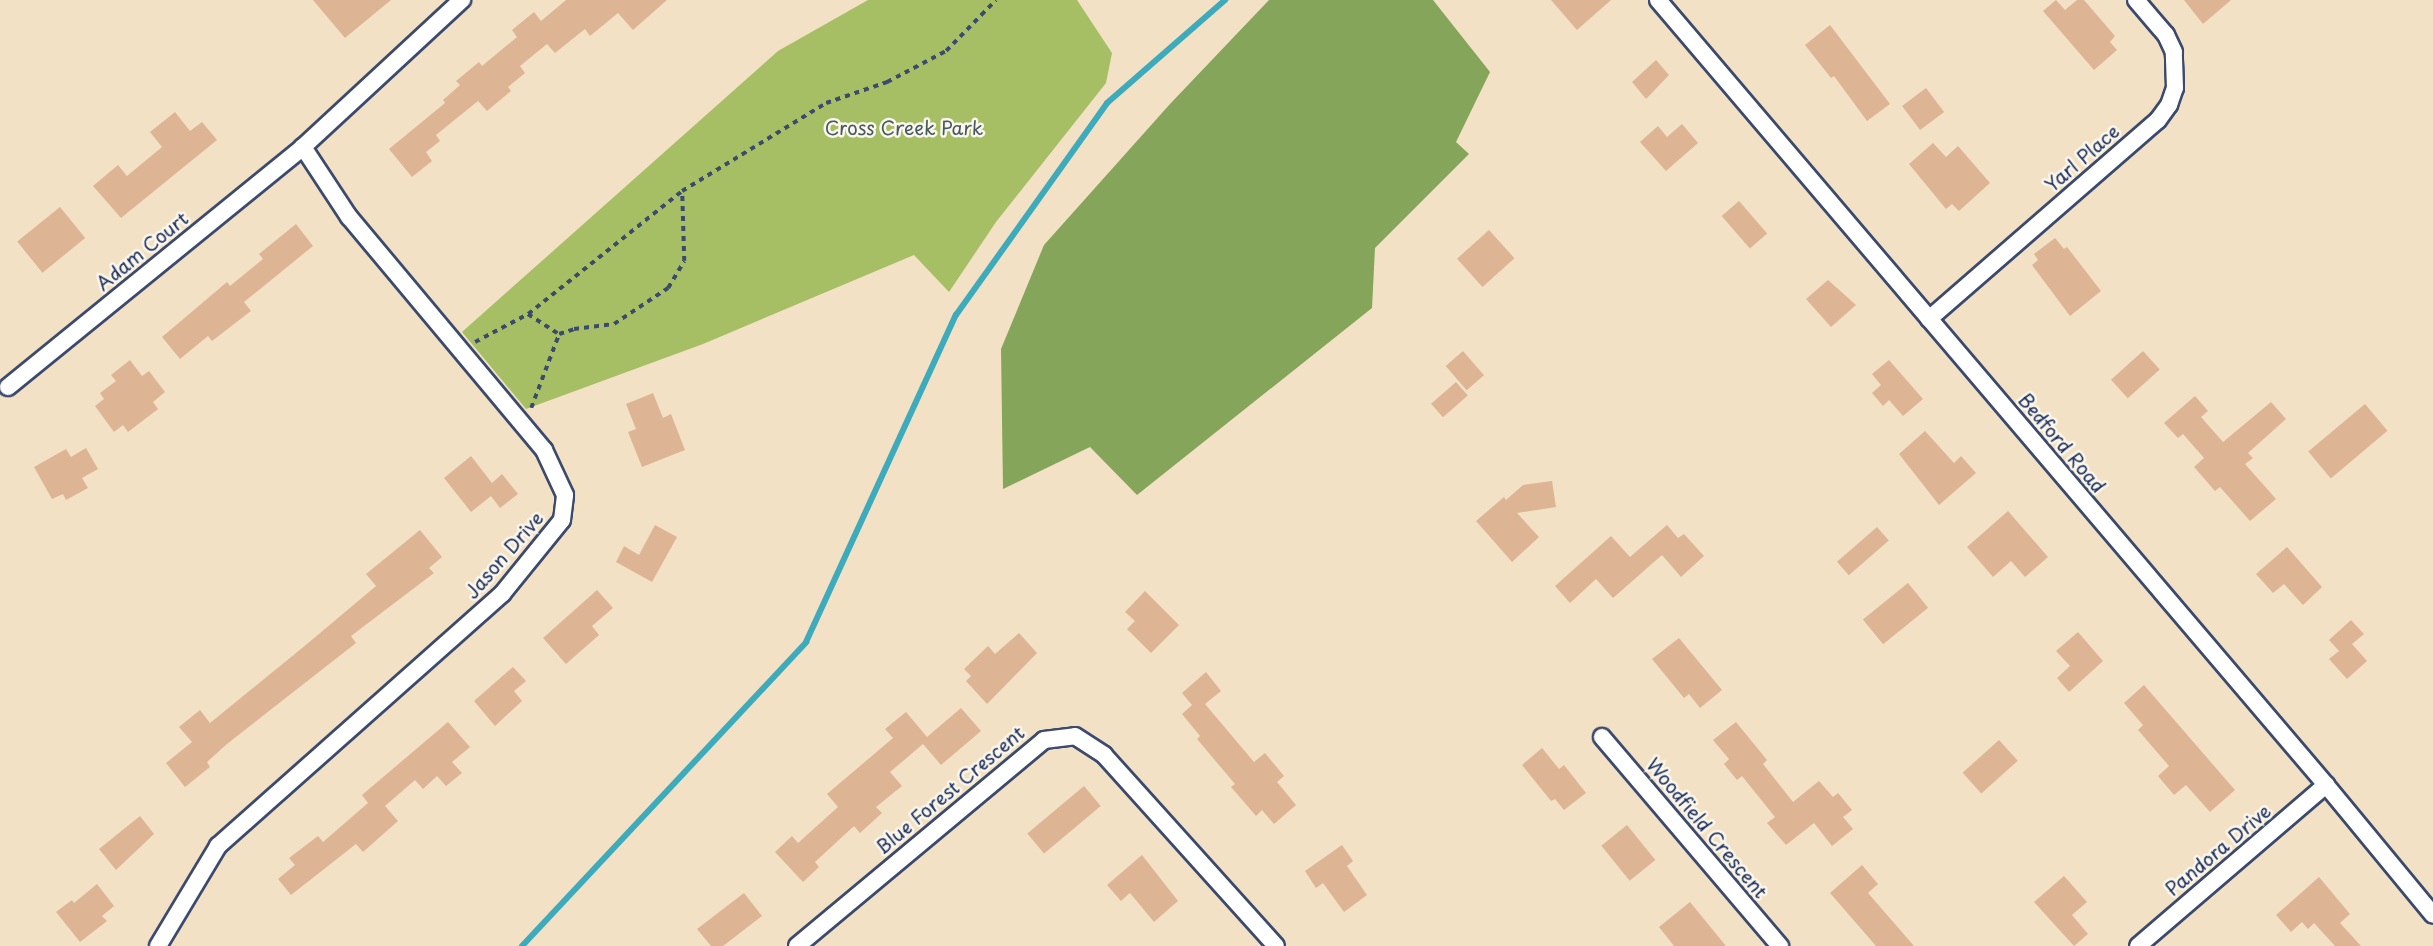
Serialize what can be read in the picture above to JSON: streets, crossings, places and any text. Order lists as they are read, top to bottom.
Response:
{
  "streets": {
    "street": [
      "Yarl Place",
      "Adam Court",
      "Bedford Road",
      "Jason Drive",
      "Blue Forest Crescent",
      "Woodfield Crescent",
      "Pandora Drive"
    ]
  },
  "crossings": [
    ["Yarl Place", "Bedford Road"],
    ["Adam Court", "Jason Drive"],
    ["Bedford Road", "Pandora Drive"]
  ],
  "parks": ["Cross Creek Park"]
}
